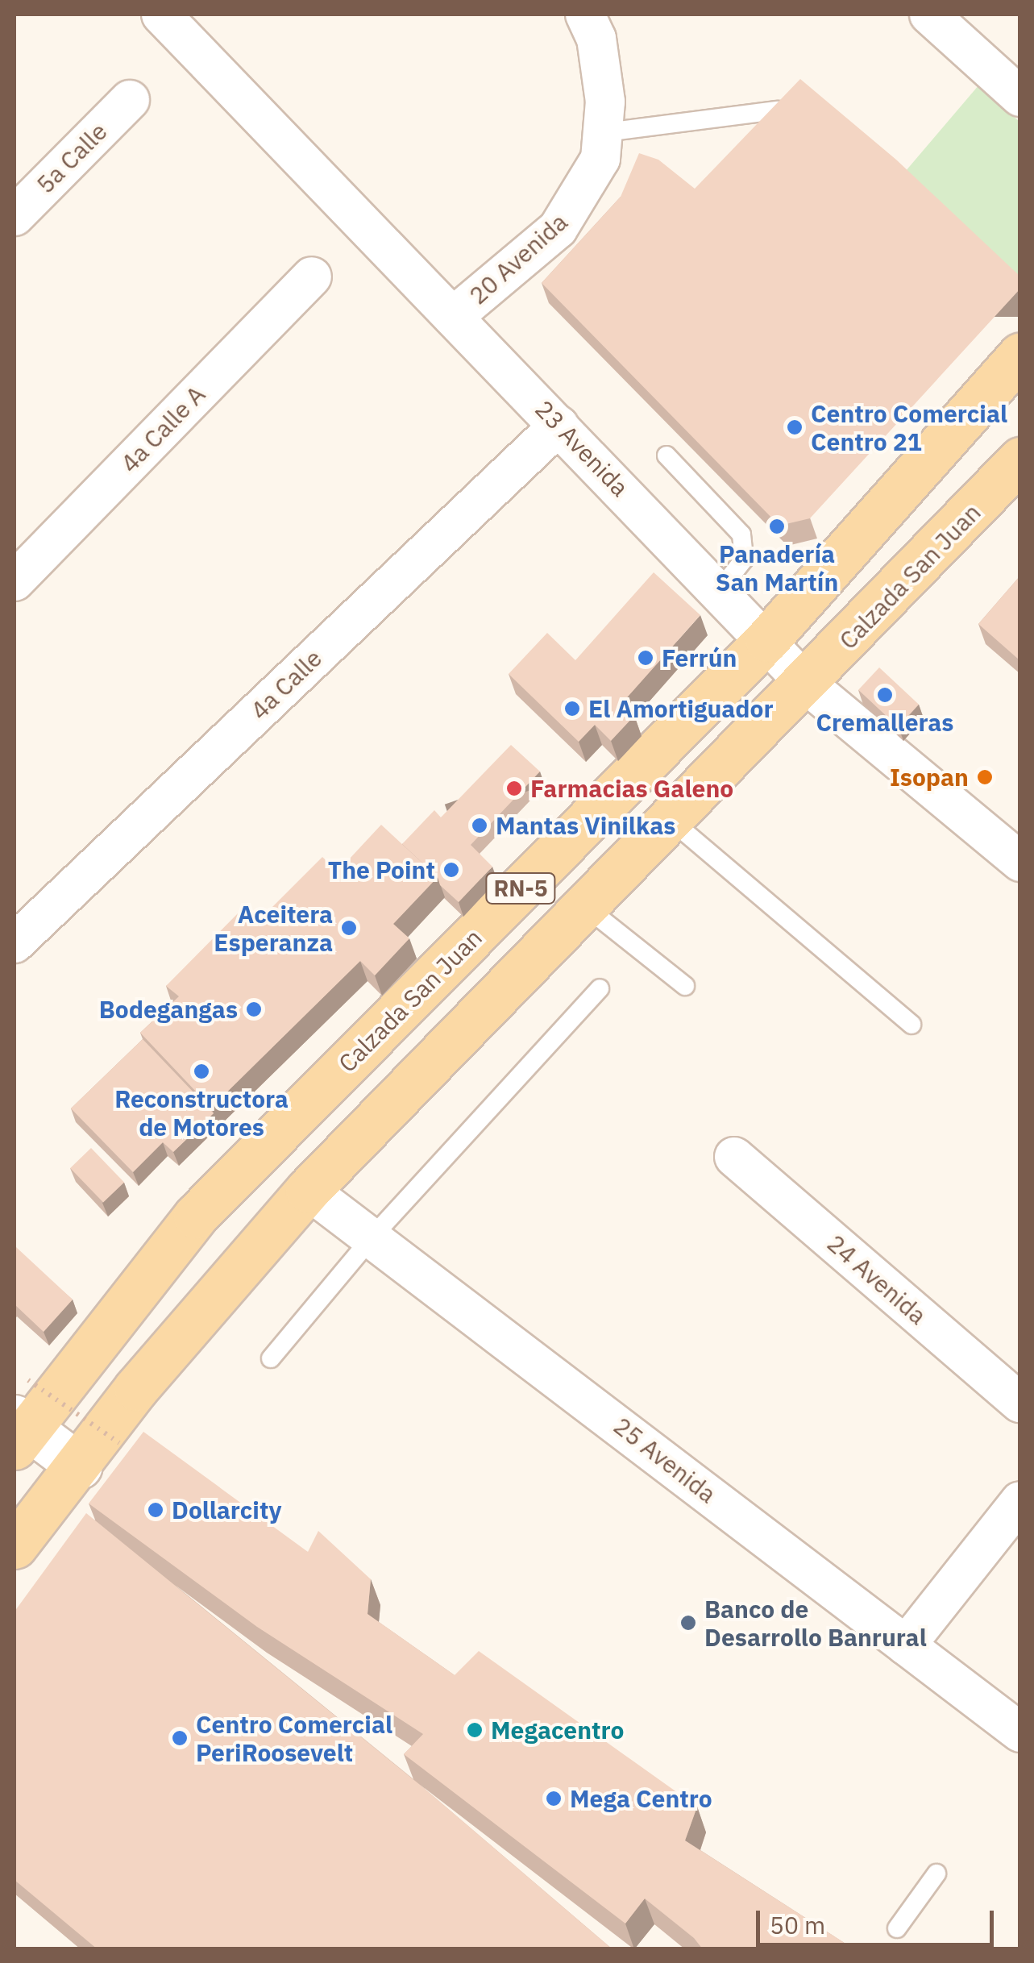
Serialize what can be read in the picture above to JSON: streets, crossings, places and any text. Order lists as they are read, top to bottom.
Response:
{
  "streets": {
    "main road": ["Calzada San Juan", "RN-5"],
    "street": [
      "5a Calle",
      "20 Avenida",
      "4a Calle A",
      "23 Avenida",
      "4a Calle",
      "24 Avenida",
      "25 Avenida"
    ]
  },
  "crossings": [
    ["20 Avenida", "23 Avenida"],
    ["23 Avenida", "Calzada San Juan"],
    ["23 Avenida", "4a Calle"],
    ["Calzada San Juan", "25 Avenida"]
  ],
  "places": [
    "Centro Comercial Centro 21",
    "Panadería San Martín",
    "Ferrún",
    "Cremalleras",
    "El Amortiguador",
    "Isopan",
    "Farmacias Galeno",
    "Mantas Vinilkas",
    "The Point",
    "Aceitera Esperanza",
    "Bodegangas",
    "Reconstructora de Motores",
    "Dollarcity",
    "Banco de Desarrollo Banrural",
    "Megacentro",
    "Centro Comercial PeriRoosevelt",
    "Mega Centro"
  ],
  "scale_bar": "50 m"
}
